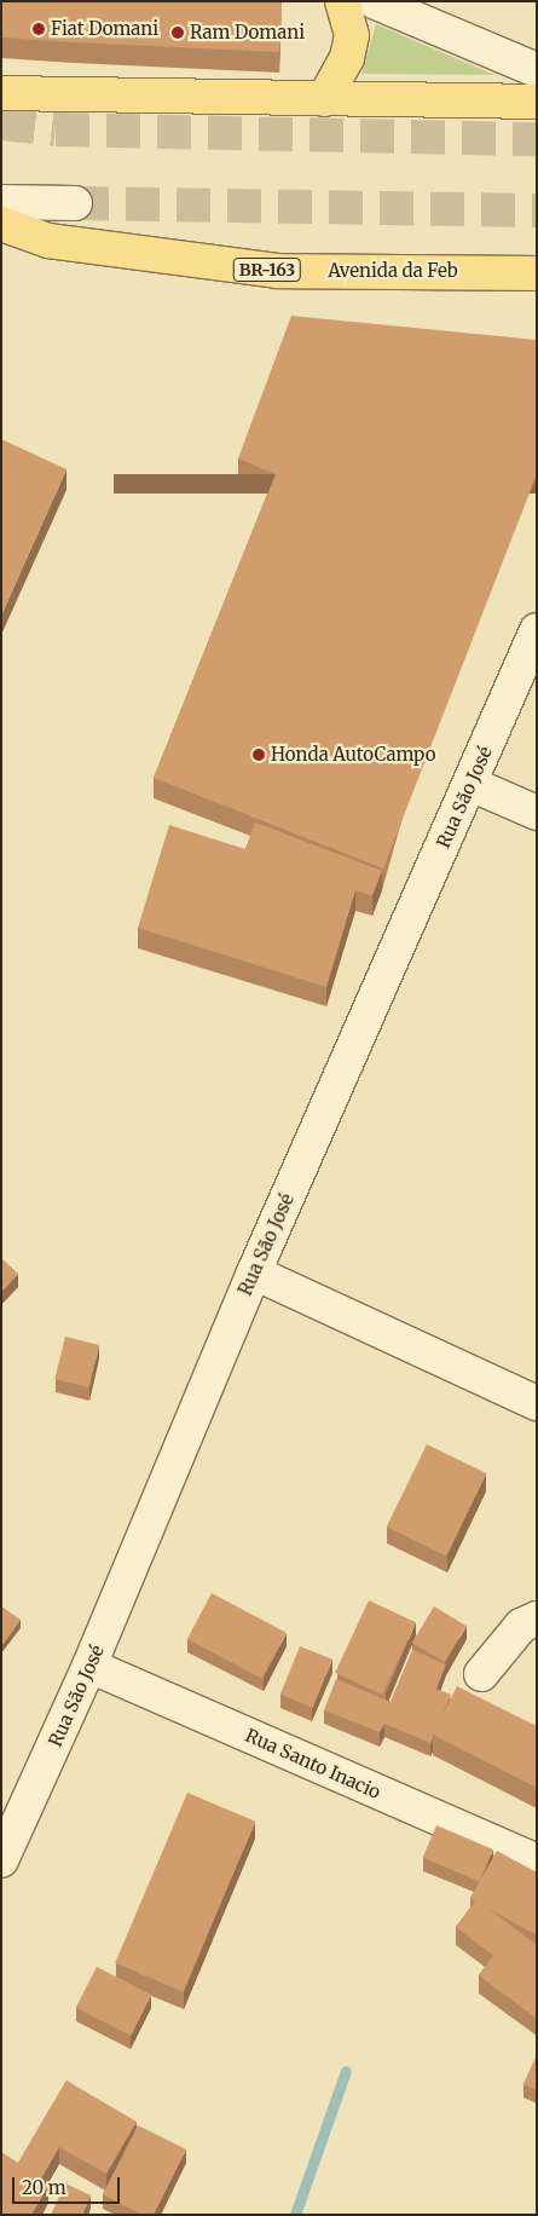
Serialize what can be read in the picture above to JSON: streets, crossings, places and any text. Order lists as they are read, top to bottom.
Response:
{
  "streets": {
    "main road": ["BR-163", "Avenida da Feb"],
    "street": ["Rua São José", "Rua Santo Inacio"]
  },
  "crossings": [
    ["Rua São José", "Rua Santo Inacio"]
  ],
  "places": ["Fiat Domani", "Ram Domani", "Honda AutoCampo"],
  "scale_bar": "20 m"
}
